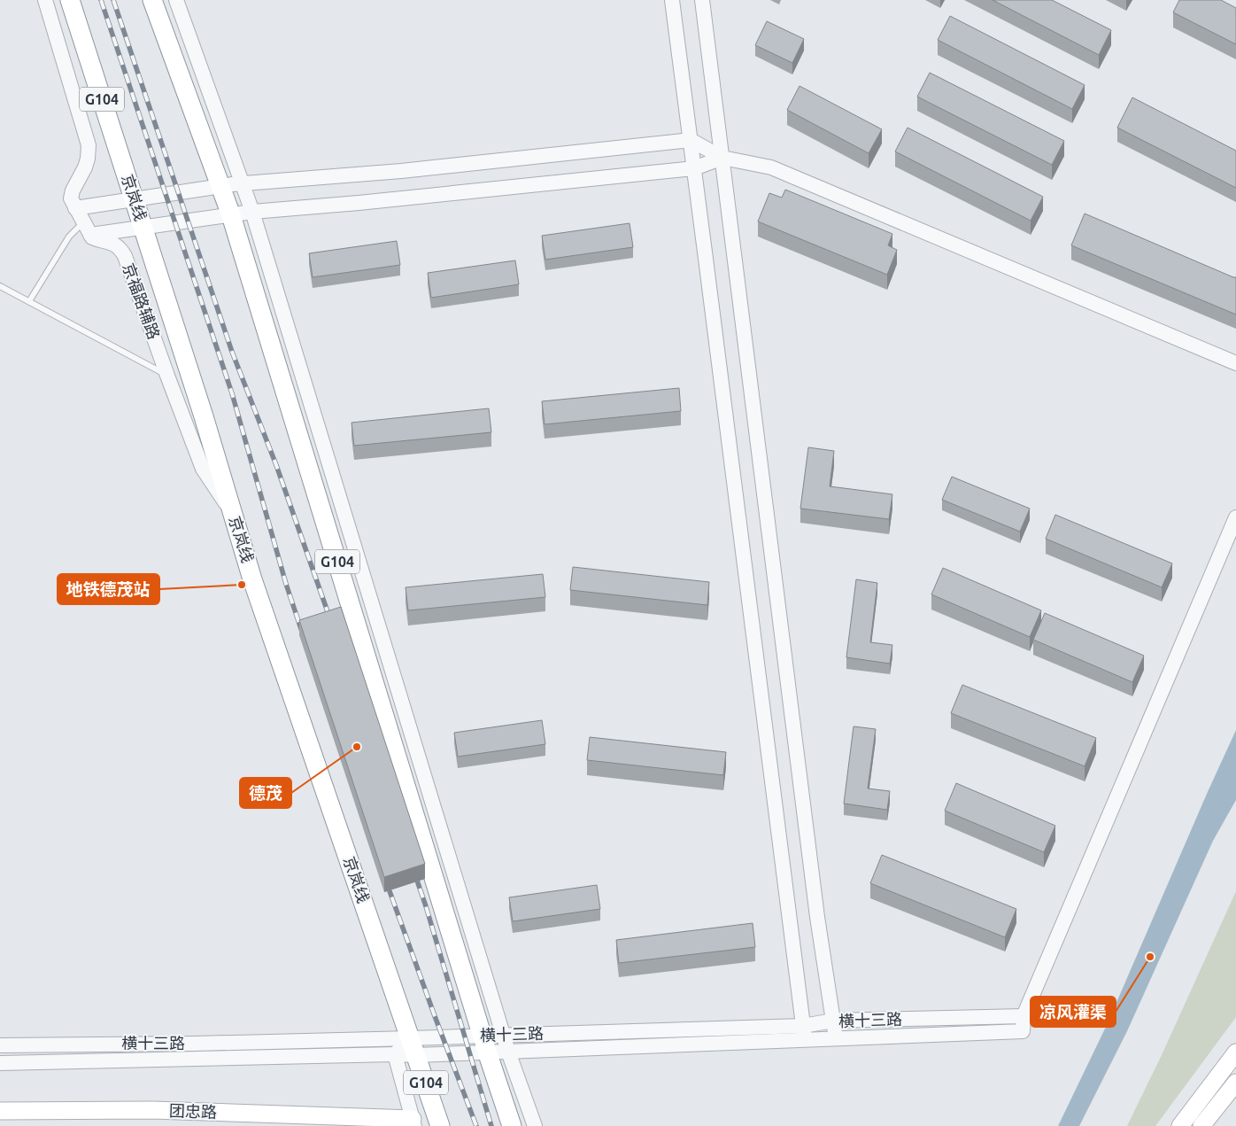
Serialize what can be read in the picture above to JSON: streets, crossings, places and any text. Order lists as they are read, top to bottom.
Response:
{
  "streets": {
    "highway": ["G104", "京岚线"],
    "main road": ["团忠路"],
    "street": ["京福路辅路", "横十三路"]
  },
  "crossings": [
    ["G104", "横十三路"],
    ["京岚线", "京福路辅路"],
    ["京岚线", "横十三路"]
  ],
  "places": ["地铁德茂站", "德茂", "凉风灌渠"]
}
